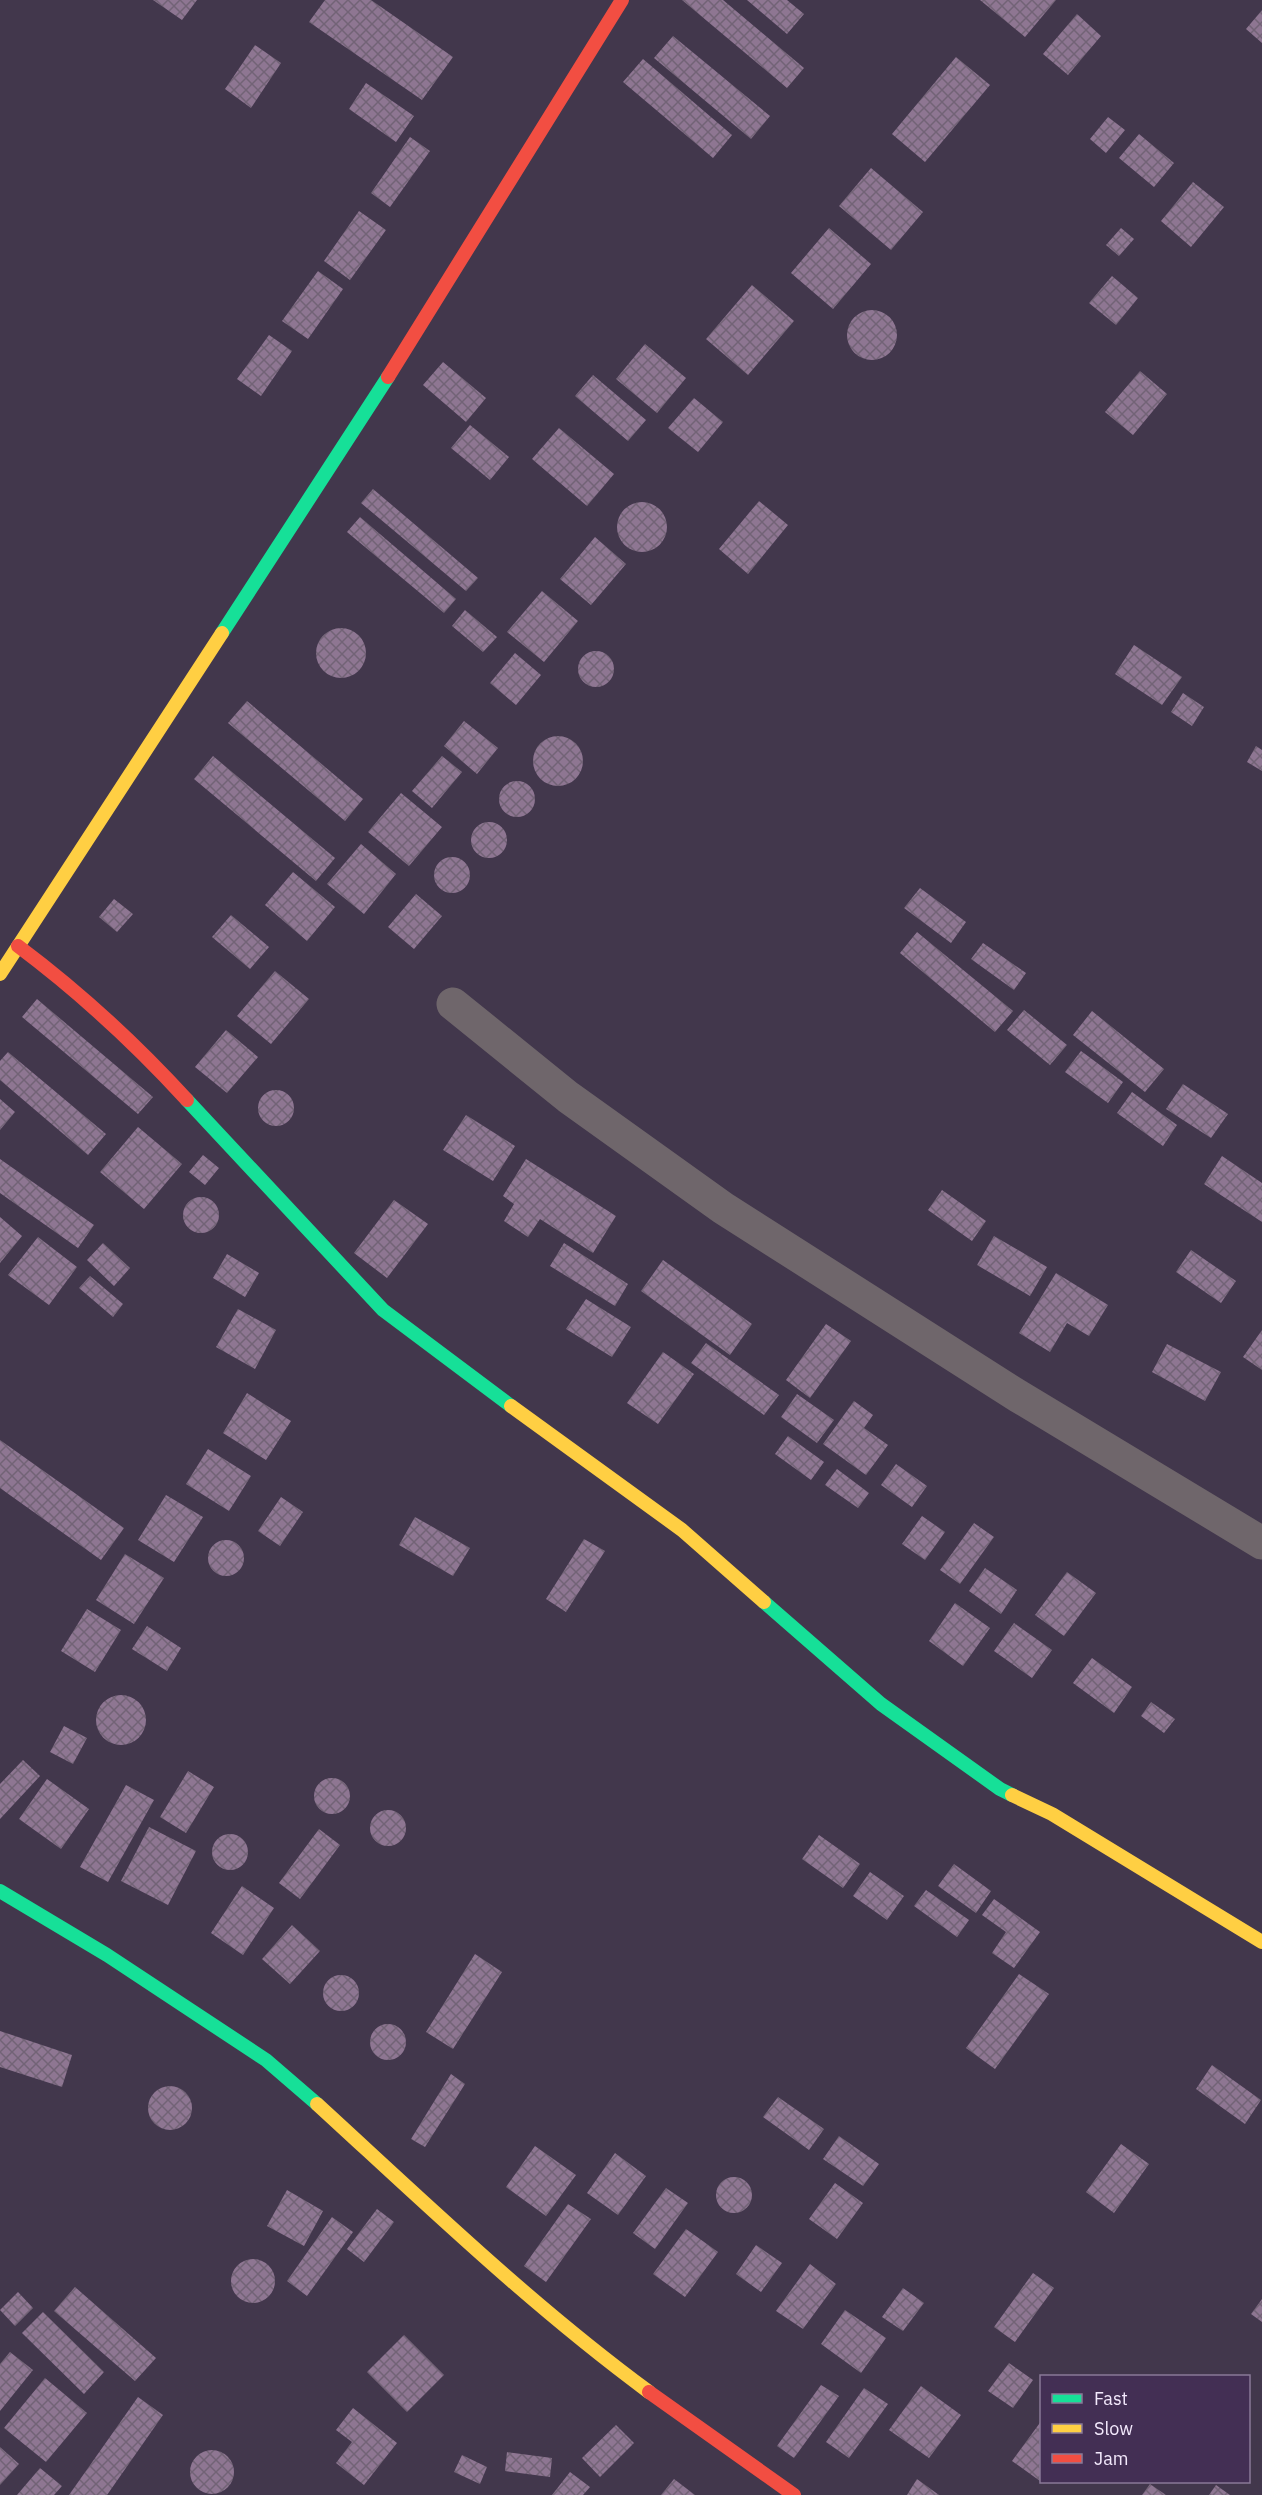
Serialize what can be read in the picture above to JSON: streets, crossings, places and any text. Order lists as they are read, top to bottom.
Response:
{
  "legend": ["Fast", "Slow", "Jam"]
}
